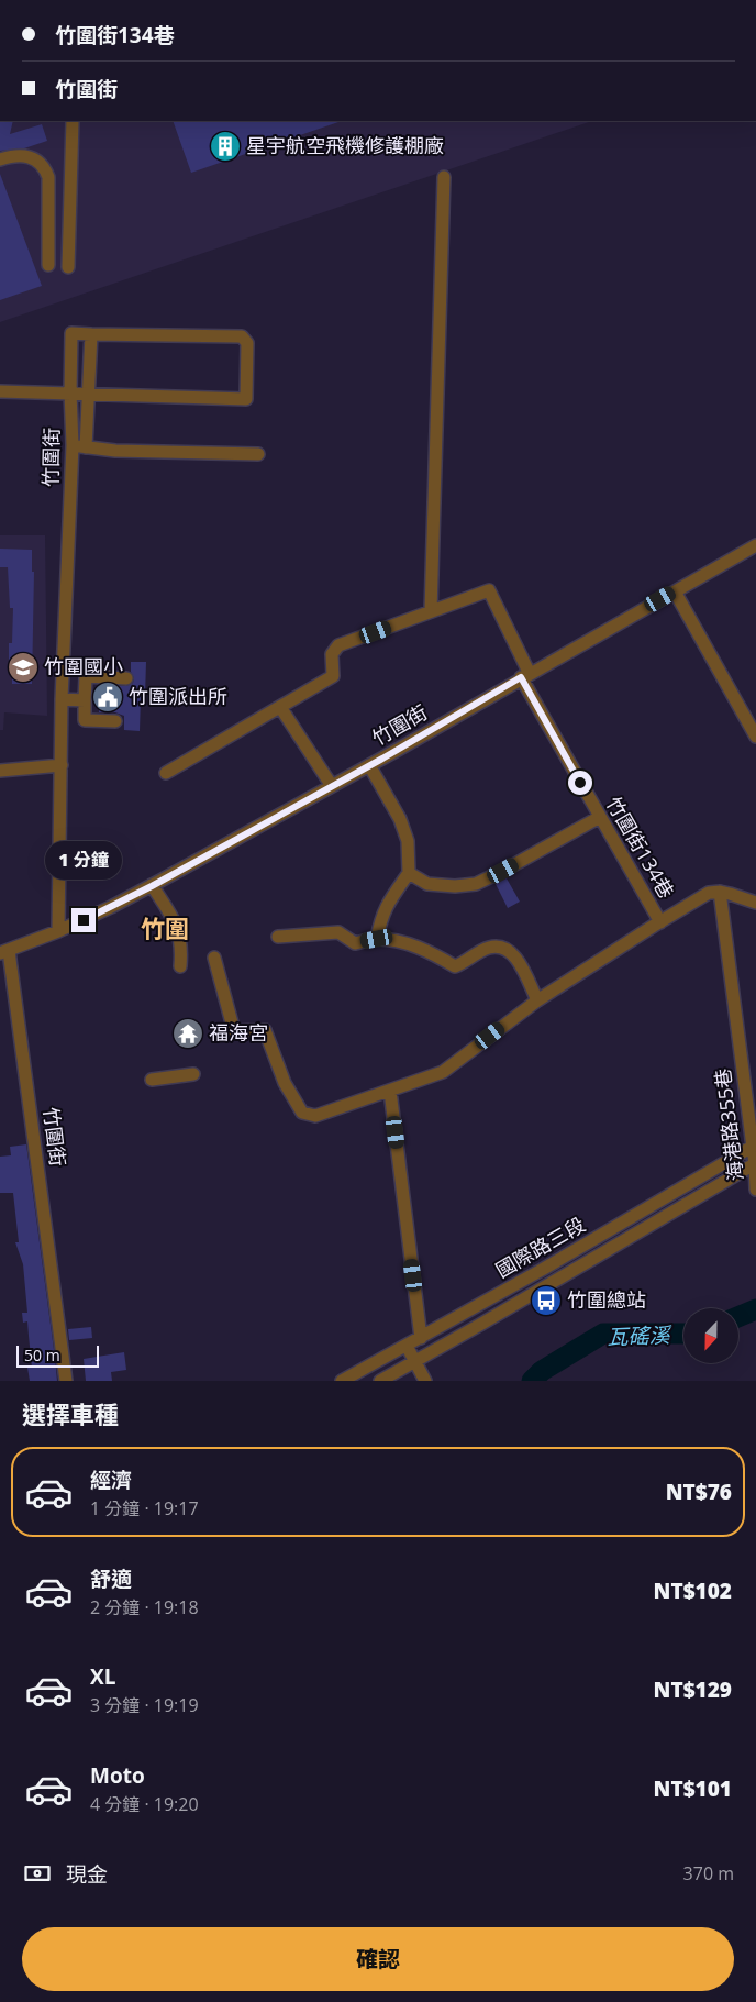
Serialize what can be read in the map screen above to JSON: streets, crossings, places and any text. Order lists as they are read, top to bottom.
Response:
{
  "streets": {
    "street": [
      "竹圍街",
      "竹圍街134巷",
      "海港路355巷",
      "國際路三段"
    ]
  },
  "crossings": [
    ["竹圍街", "竹圍街134巷"],
    ["海港路355巷", "國際路三段"]
  ],
  "districts": ["竹圍"],
  "water": ["瓦磘溪"],
  "places": {
    "building": ["星宇航空飛機修護棚廠"],
    "school or university": ["竹圍國小"],
    "public building": ["竹圍派出所"],
    "temple": ["福海宮"],
    "bus stop": ["竹圍總站"]
  },
  "scale_bar": "50 m",
  "north": "bottom",
  "page": {
    "banner": ["竹圍街134巷", "竹圍街"],
    "bubble": "1 分鐘",
    "scale": "50 m",
    "heading": "選擇車種",
    "list": [
      {
        "name": "經濟",
        "note": "1 分鐘 · 19:17",
        "value": "NT$76"
      },
      {
        "name": "舒適",
        "note": "2 分鐘 · 19:18",
        "value": "NT$102"
      },
      {
        "name": "XL",
        "note": "3 分鐘 · 19:19",
        "value": "NT$129"
      },
      {
        "name": "Moto",
        "note": "4 分鐘 · 19:20",
        "value": "NT$101"
      }
    ],
    "pay": ["現金", "370 m"],
    "buttons": "確認"
  }
}
